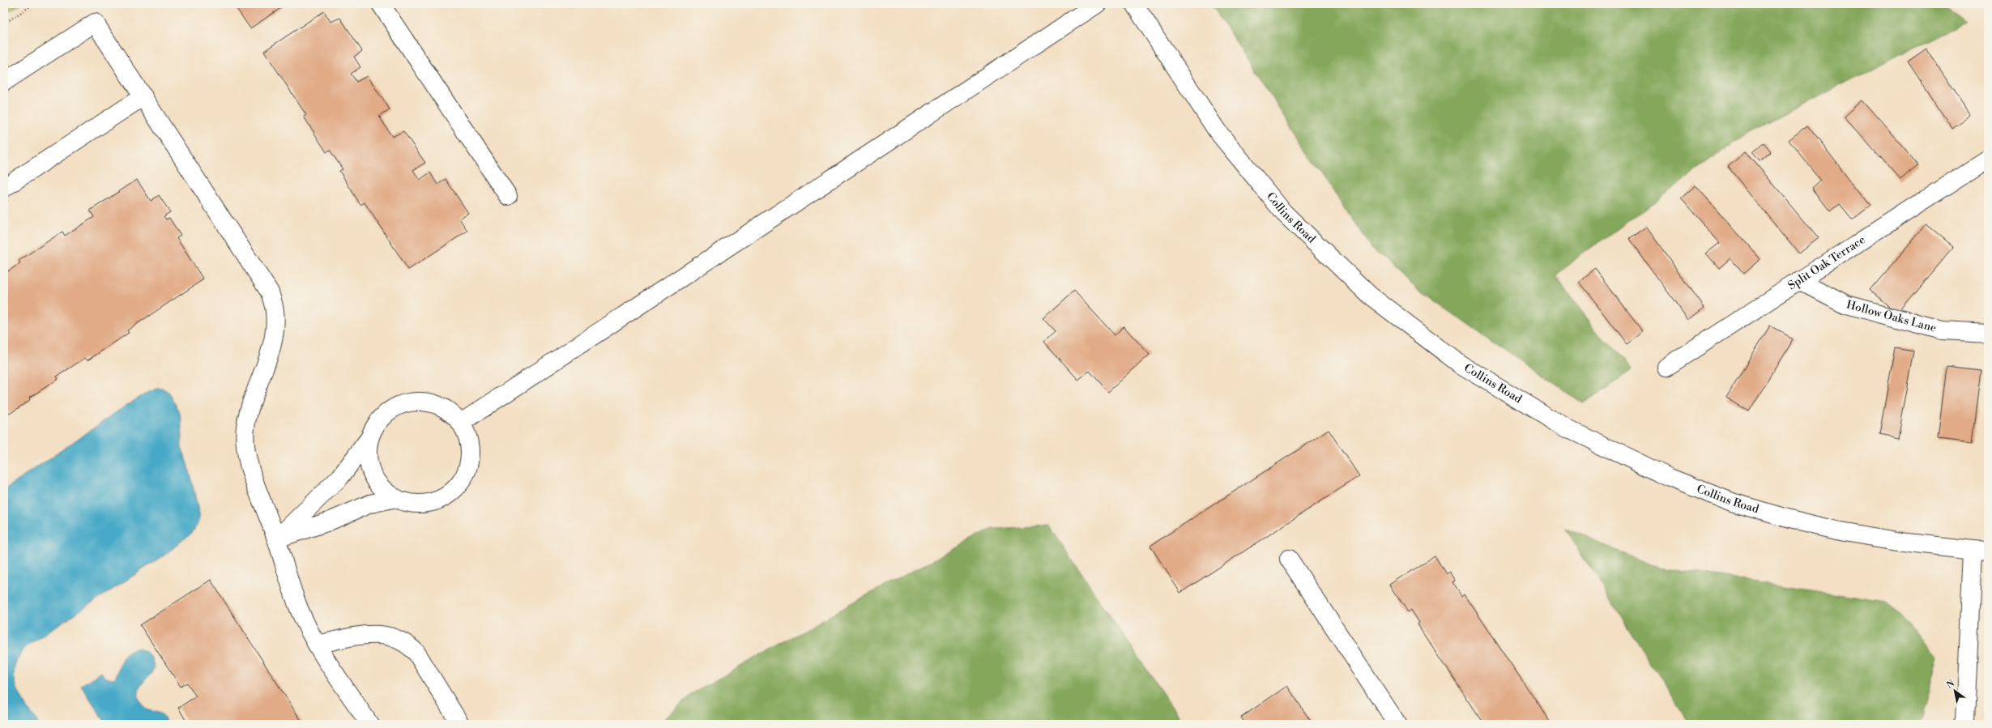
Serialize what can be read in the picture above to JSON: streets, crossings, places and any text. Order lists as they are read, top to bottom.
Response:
{
  "streets": {
    "street": ["Collins Road", "Split Oak Terrace", "Hollow Oaks Lane"]
  },
  "crossings": [
    ["Split Oak Terrace", "Hollow Oaks Lane"]
  ],
  "north": "top left"
}
